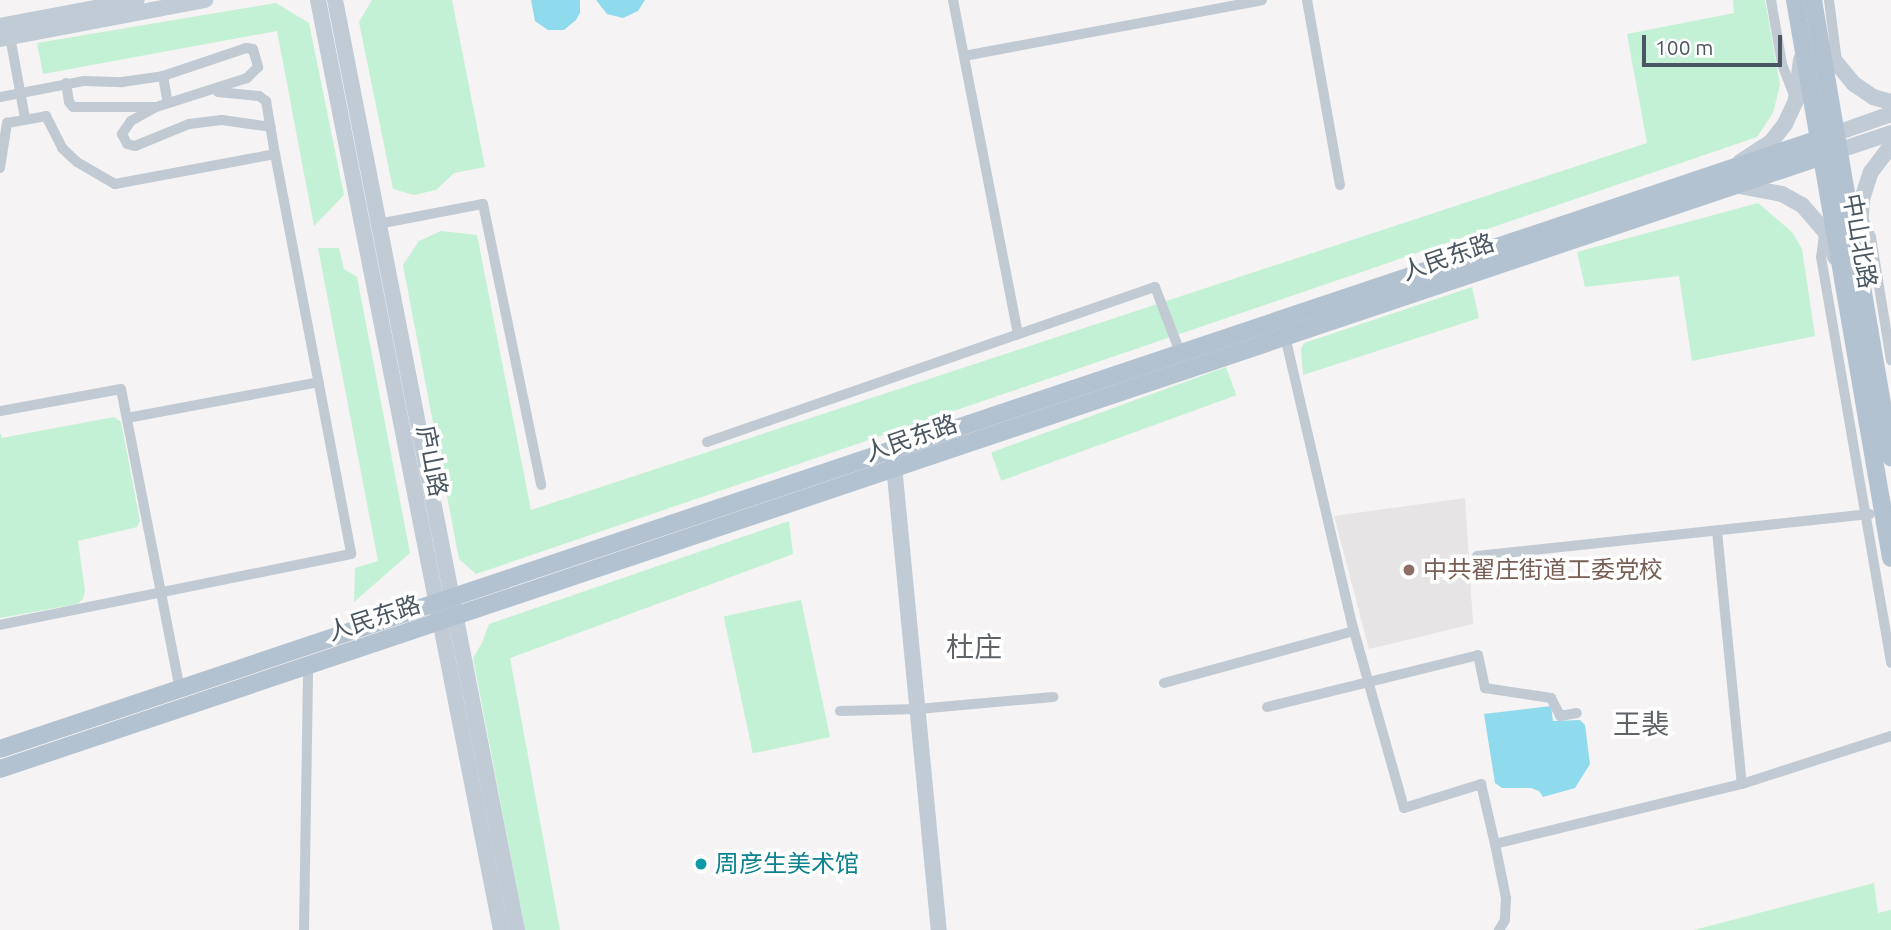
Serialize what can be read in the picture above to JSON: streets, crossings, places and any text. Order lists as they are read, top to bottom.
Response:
{
  "streets": {
    "main road": ["中山北路", "人民东路", "庐山路"]
  },
  "crossings": [
    ["中山北路", "人民东路"],
    ["人民东路", "庐山路"]
  ],
  "districts": ["杜庄", "王裴"],
  "places": ["中共翟庄街道工委党校", "周彦生美术馆"],
  "scale_bar": "100 m"
}
